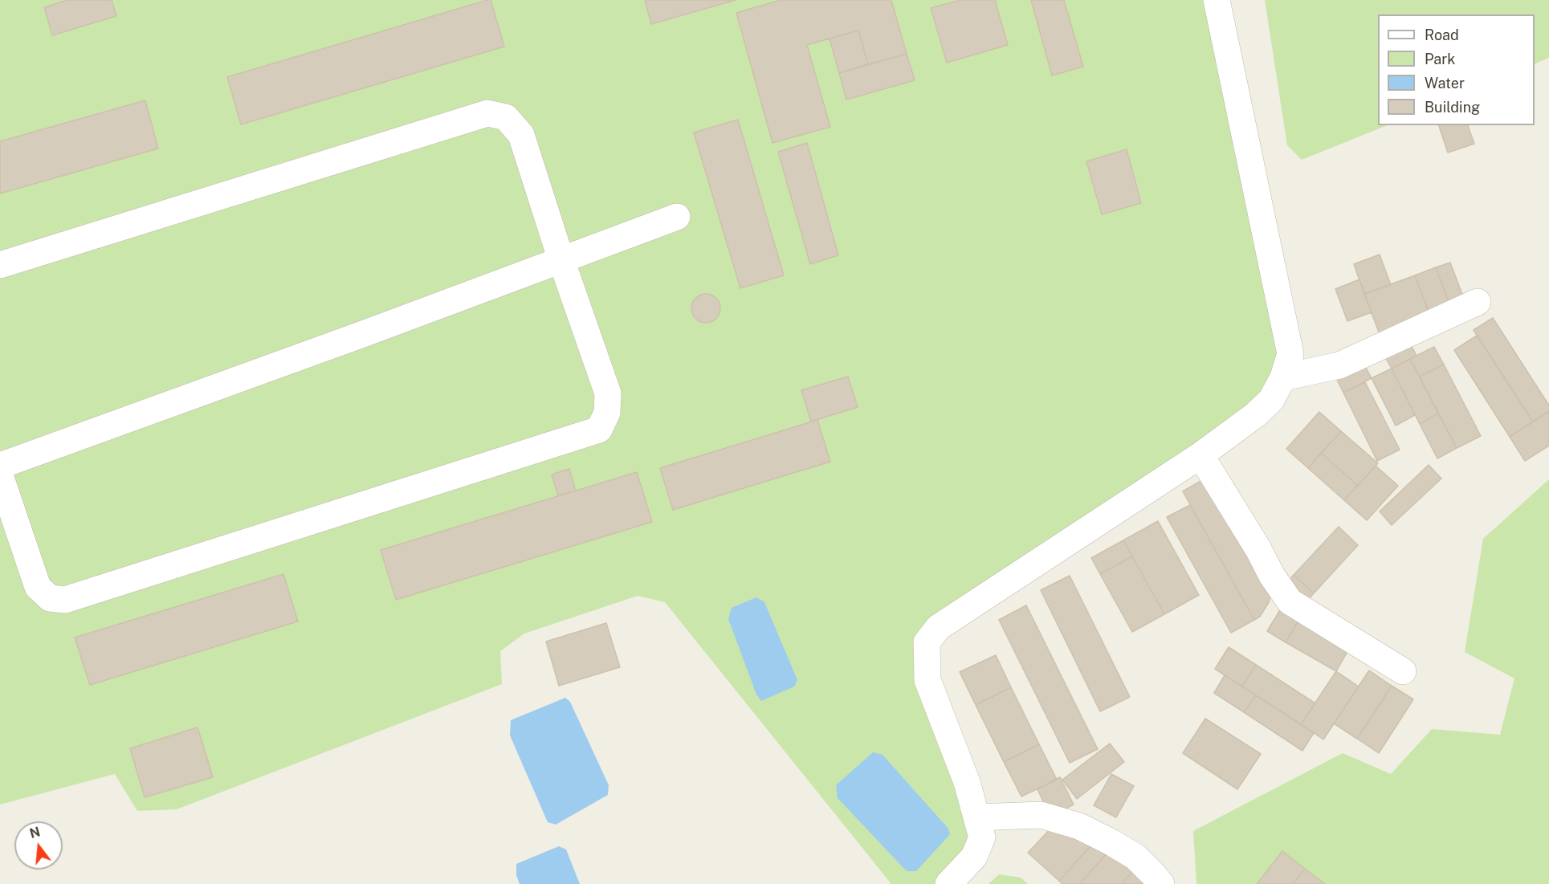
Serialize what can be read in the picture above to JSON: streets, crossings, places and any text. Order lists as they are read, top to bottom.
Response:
{
  "legend": [
    "Road",
    "Park",
    "Water",
    "Building"
  ],
  "north": "top"
}
